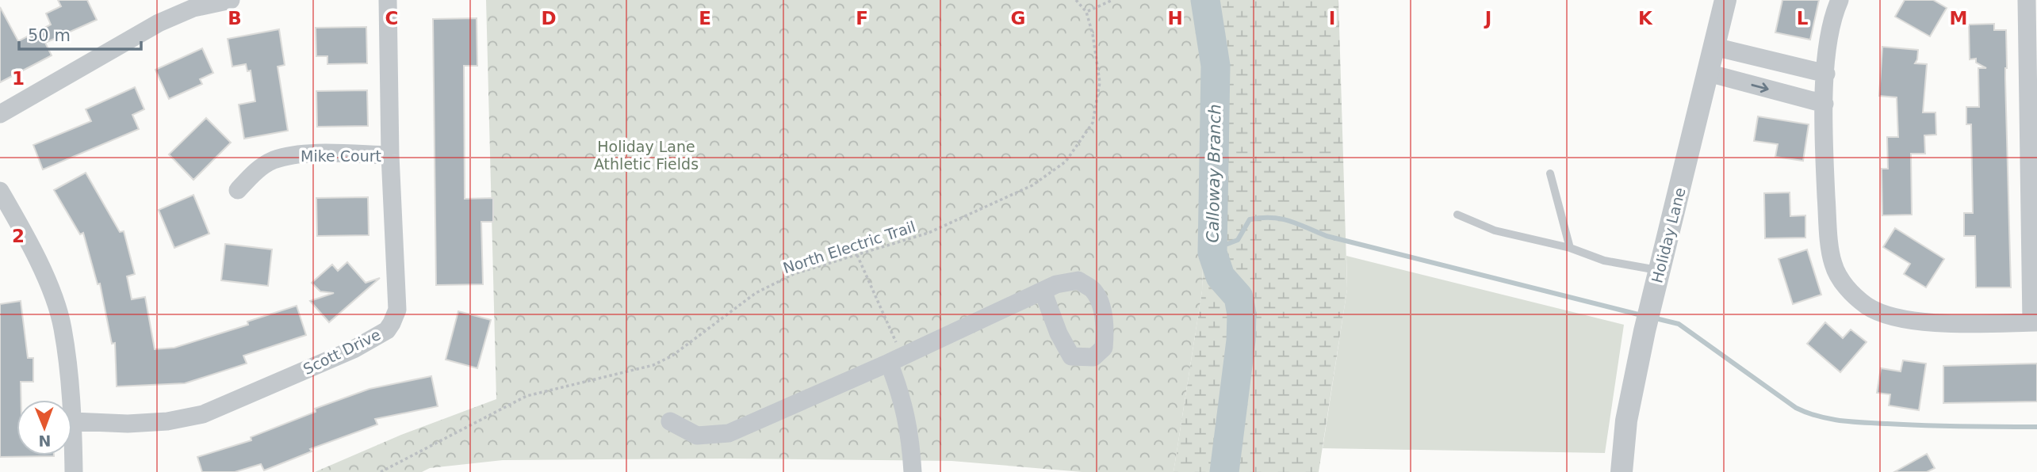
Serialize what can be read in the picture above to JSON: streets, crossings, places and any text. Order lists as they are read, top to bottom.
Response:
{
  "streets": {
    "street": ["Mike Court", "Holiday Lane", "Scott Drive"],
    "path": ["North Electric Trail"]
  },
  "crossings": [
    ["Mike Court", "Scott Drive"]
  ],
  "water": ["Calloway Branch"],
  "parks": ["Holiday Lane Athletic Fields"],
  "scale_bar": "50 m",
  "north": "bottom",
  "grid": {
    "columns": [
      "B",
      "C",
      "D",
      "E",
      "F",
      "G",
      "H",
      "I",
      "J",
      "K",
      "L",
      "M"
    ],
    "rows": ["1", "2"]
  }
}
